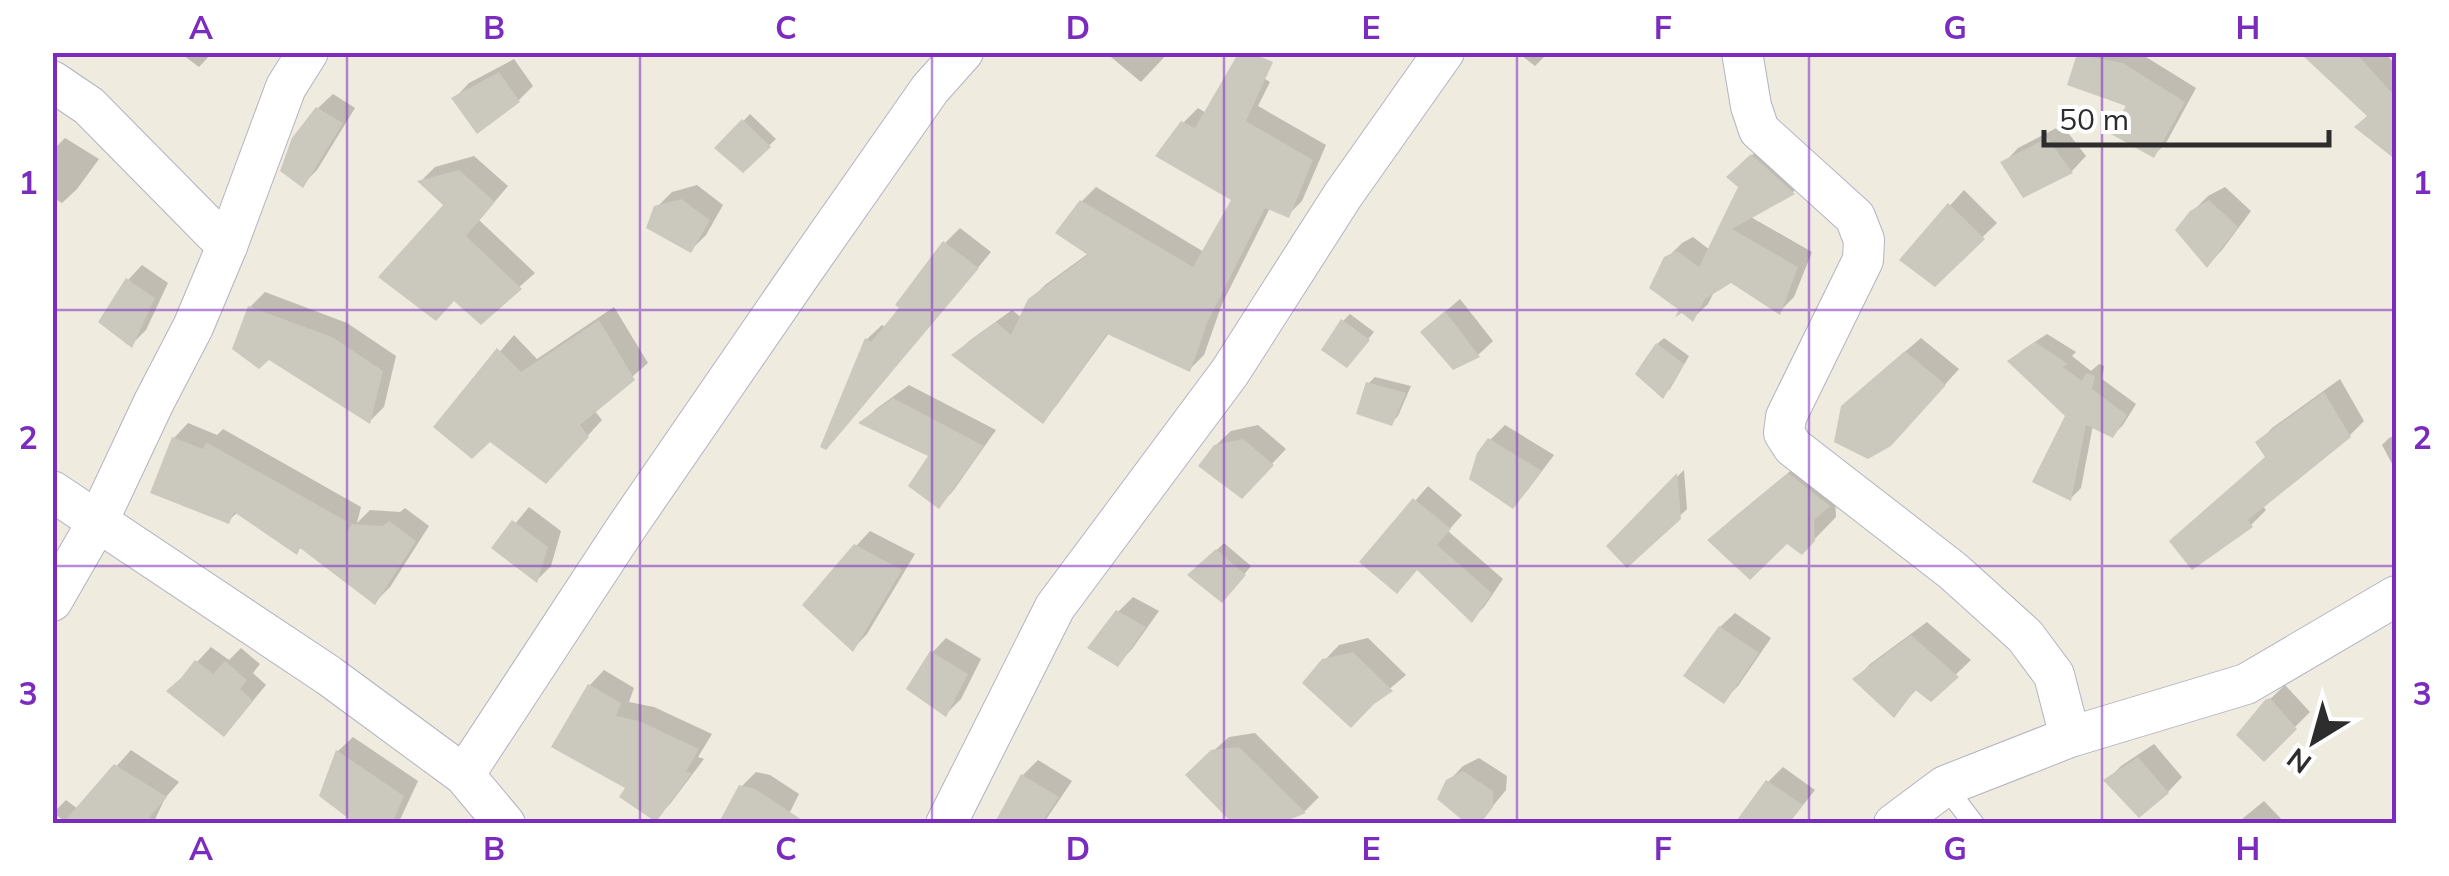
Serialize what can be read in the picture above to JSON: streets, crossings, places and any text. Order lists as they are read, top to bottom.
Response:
{
  "scale_bar": "50 m",
  "north": "bottom left",
  "grid": {
    "columns": [
      "A",
      "B",
      "C",
      "D",
      "E",
      "F",
      "G",
      "H"
    ],
    "rows": ["1", "2", "3"]
  }
}
